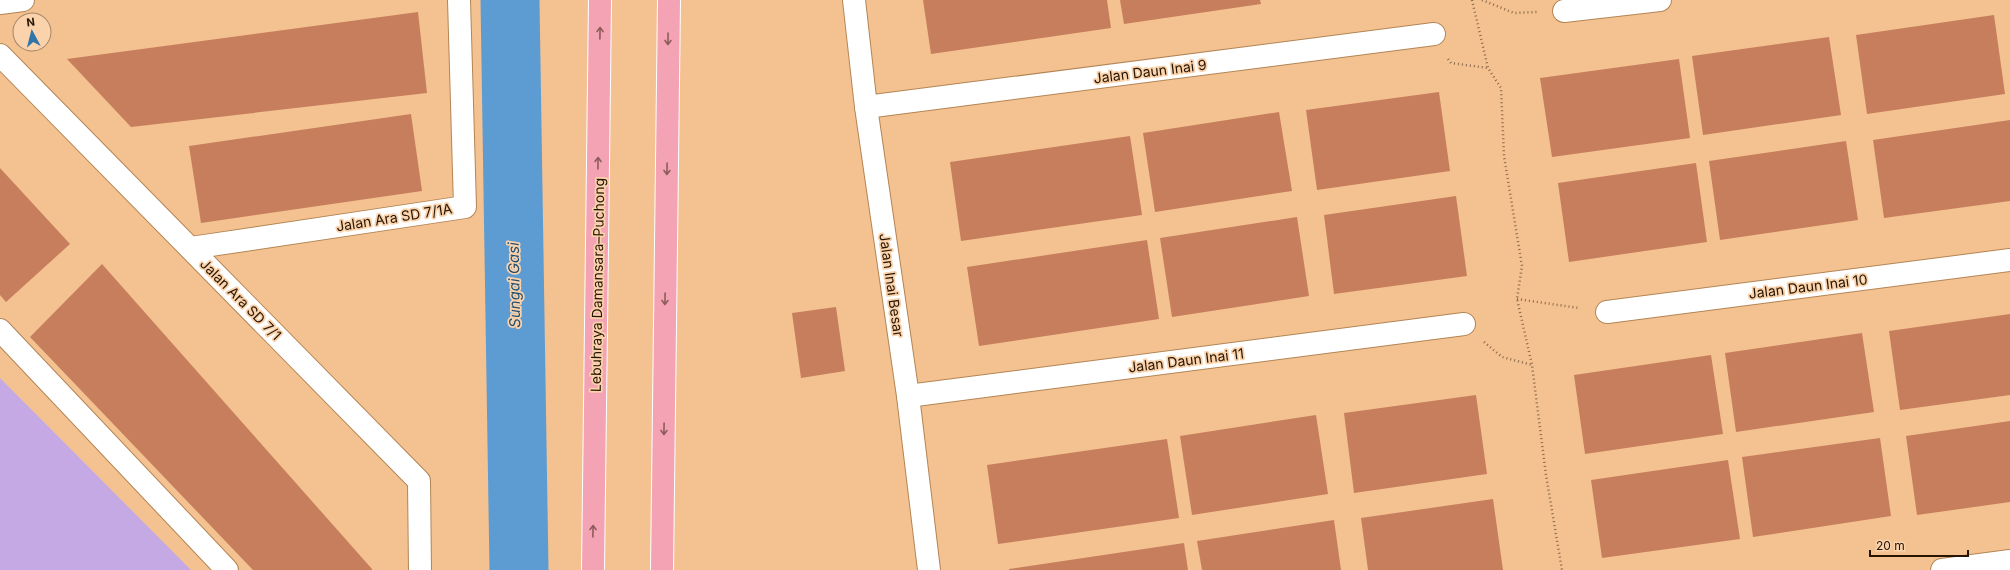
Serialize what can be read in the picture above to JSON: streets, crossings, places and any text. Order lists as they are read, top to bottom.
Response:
{
  "streets": {
    "highway": ["Lebuhraya Damansara–Puchong"],
    "street": [
      "Jalan Daun Inai 9",
      "Jalan Ara SD 7/1A",
      "Jalan Inai Besar",
      "Jalan Daun Inai 10",
      "Jalan Ara SD 7/1",
      "Jalan Daun Inai 11"
    ]
  },
  "crossings": [
    ["Jalan Daun Inai 9", "Jalan Inai Besar"],
    ["Jalan Ara SD 7/1A", "Jalan Ara SD 7/1"],
    ["Jalan Inai Besar", "Jalan Daun Inai 11"]
  ],
  "water": ["Sungai Gasi"],
  "scale_bar": "20 m",
  "north": "top"
}
